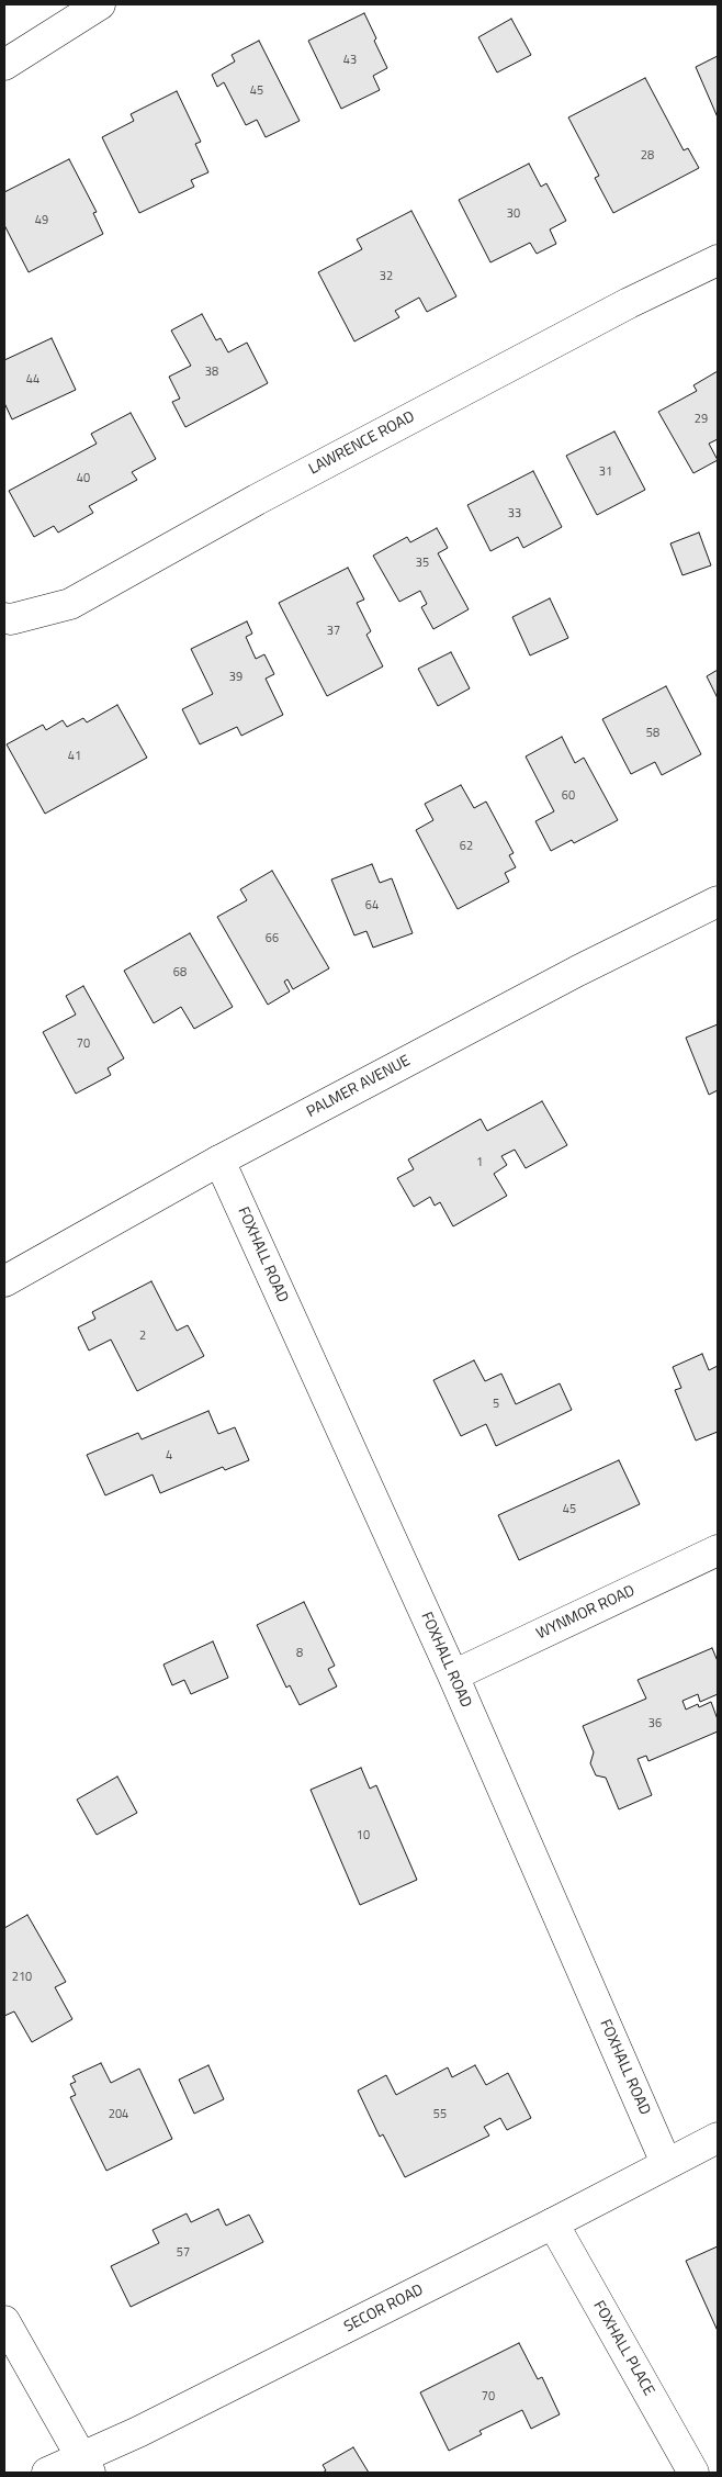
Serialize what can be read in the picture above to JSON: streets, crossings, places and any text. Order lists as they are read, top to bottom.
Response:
{
  "streets": {
    "street": [
      "LAWRENCE ROAD",
      "PALMER AVENUE",
      "FOXHALL ROAD",
      "WYNMOR ROAD",
      "SECOR ROAD",
      "FOXHALL PLACE"
    ]
  },
  "crossings": [
    ["PALMER AVENUE", "FOXHALL ROAD"],
    ["FOXHALL ROAD", "WYNMOR ROAD"],
    ["FOXHALL ROAD", "SECOR ROAD"],
    ["SECOR ROAD", "FOXHALL PLACE"]
  ],
  "house_numbers": [
    "43",
    "45",
    "28",
    "30",
    "49",
    "32",
    "38",
    "44",
    "29",
    "31",
    "40",
    "33",
    "35",
    "37",
    "39",
    "58",
    "41",
    "60",
    "62",
    "64",
    "66",
    "68",
    "70",
    "1",
    "2",
    "5",
    "4",
    "45",
    "8",
    "36",
    "10",
    "210",
    "204",
    "55",
    "57",
    "70"
  ]
}
